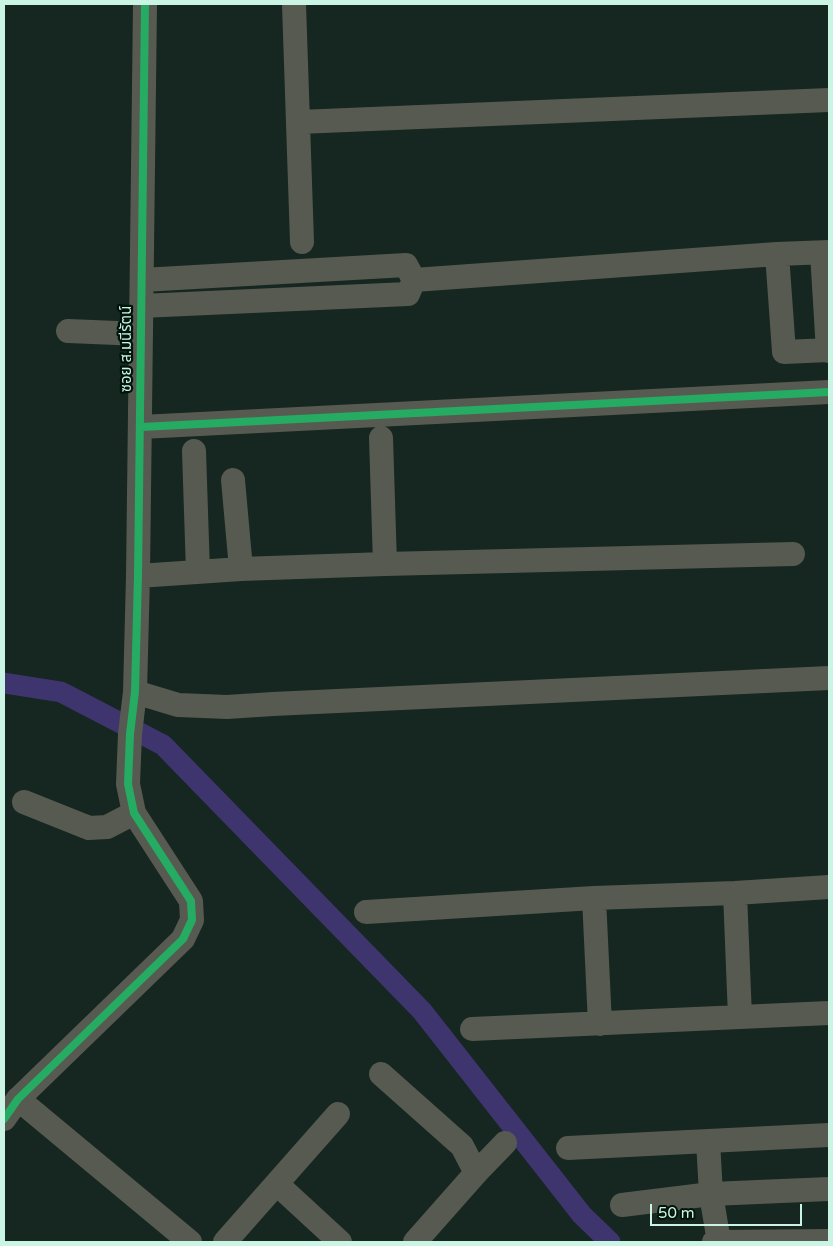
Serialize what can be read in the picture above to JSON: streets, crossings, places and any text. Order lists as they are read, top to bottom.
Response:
{
  "streets": {
    "street": ["ซอย ส.มนีรัตน์"]
  },
  "scale_bar": "50 m"
}
